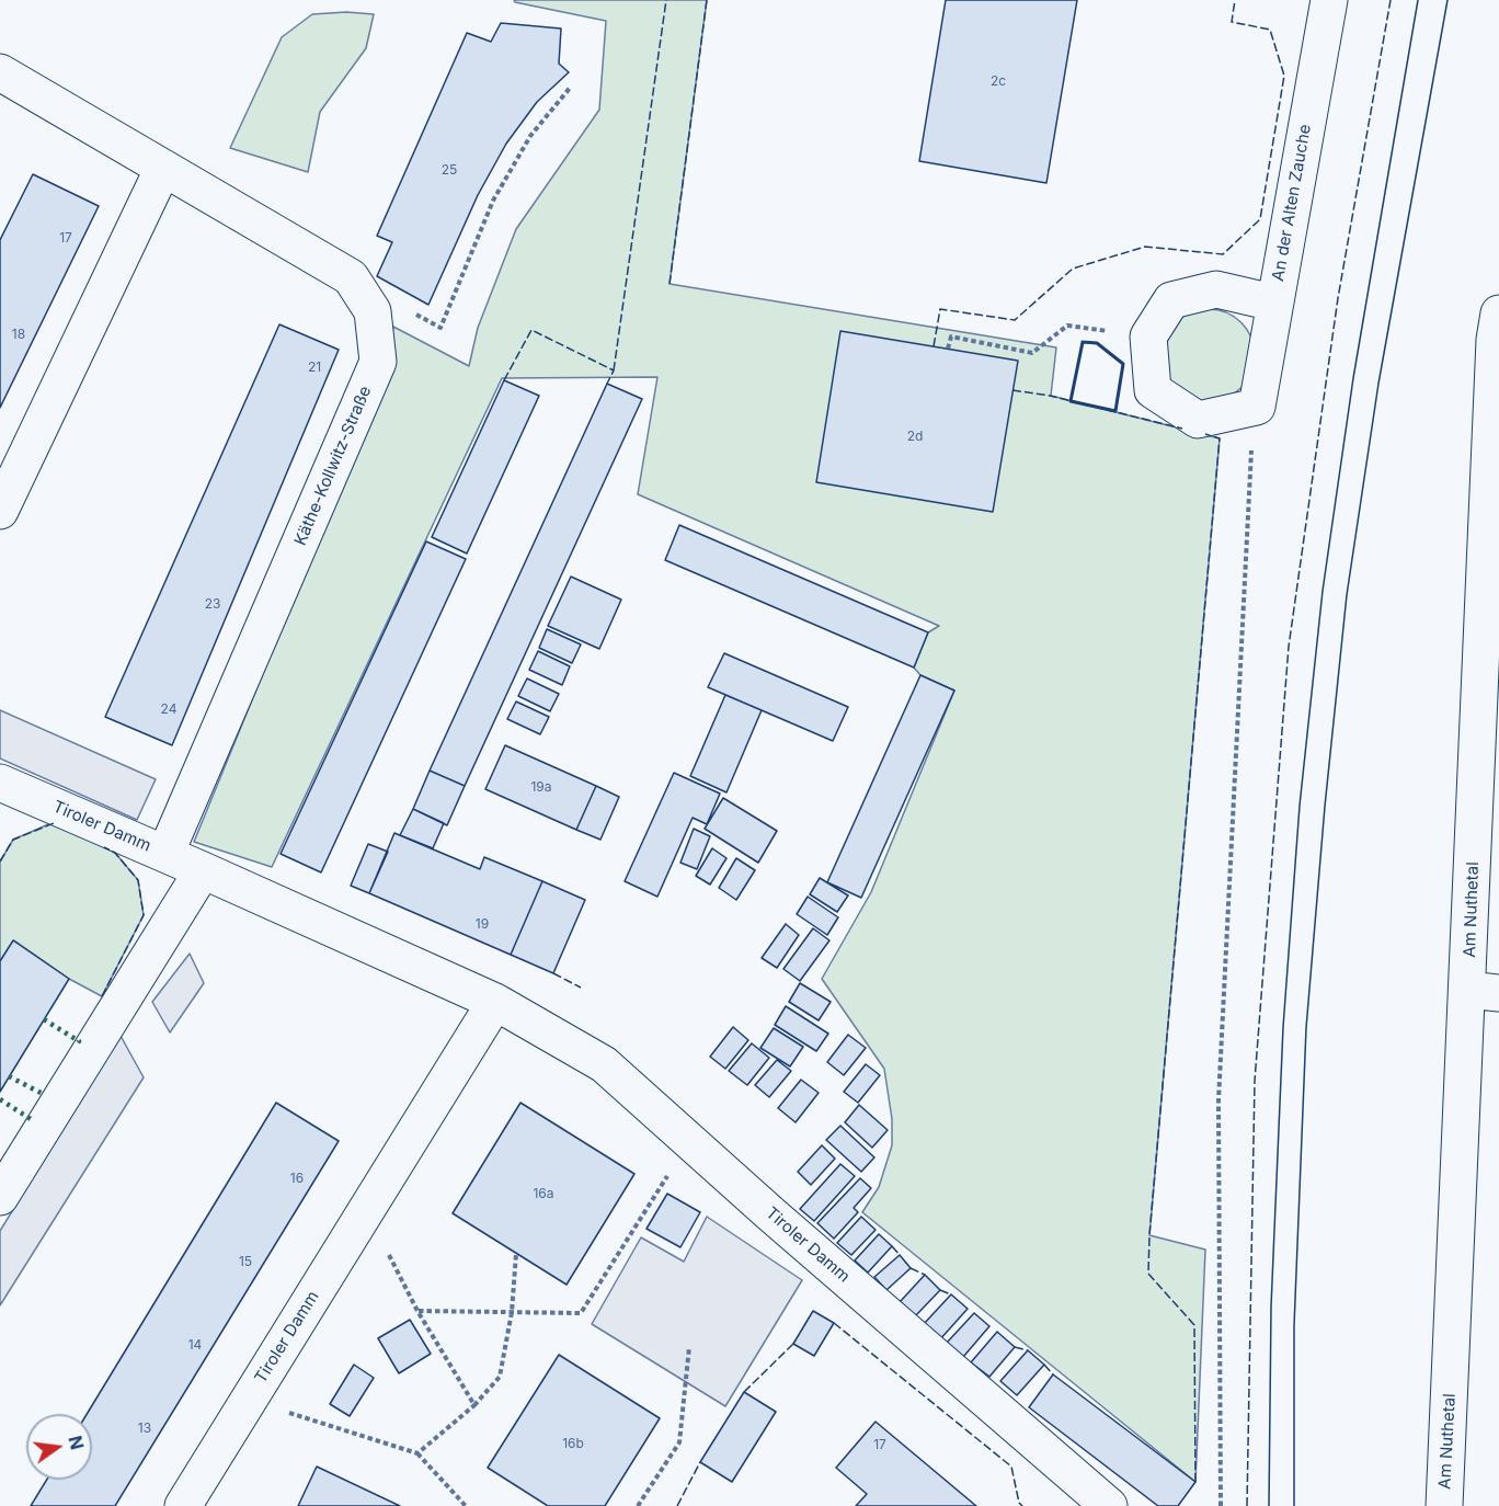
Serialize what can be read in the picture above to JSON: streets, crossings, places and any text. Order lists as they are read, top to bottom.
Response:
{
  "streets": {
    "street": [
      "An der Alten Zauche",
      "Käthe-Kollwitz-Straße",
      "Tiroler Damm",
      "Am Nuthetal"
    ]
  },
  "crossings": [
    ["Käthe-Kollwitz-Straße", "Tiroler Damm"]
  ],
  "house_numbers": [
    "2c",
    "25",
    "17",
    "18",
    "21",
    "2d",
    "23",
    "24",
    "19a",
    "19",
    "16",
    "16a",
    "15",
    "14",
    "13",
    "16b",
    "17"
  ],
  "north": "right"
}
